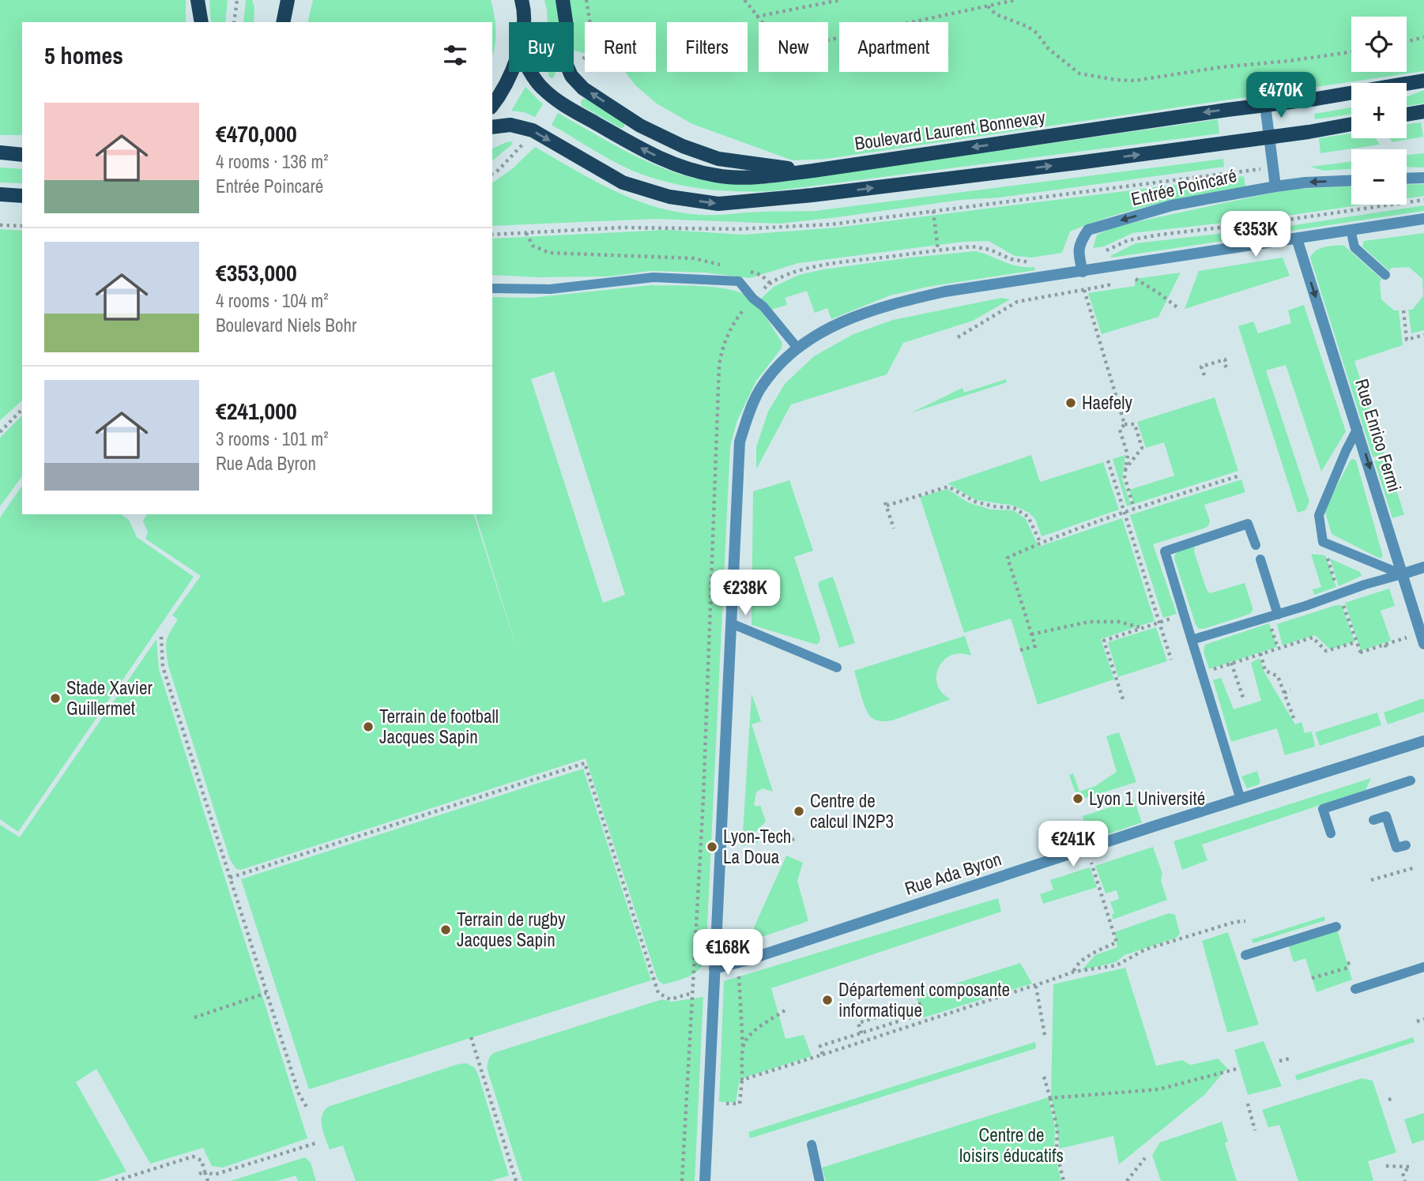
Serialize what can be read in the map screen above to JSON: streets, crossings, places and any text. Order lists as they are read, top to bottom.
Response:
{
  "streets": {
    "main road": ["Boulevard Laurent Bonnevay"],
    "street": ["Entrée Poincaré", "Rue Enrico Fermi", "Rue Ada Byron"]
  },
  "one_way": ["Rue Enrico Fermi"],
  "parks": ["Centre de loisirs éducatifs"],
  "places": [
    "Haefely",
    "Stade Xavier Guillermet",
    "Terrain de football Jacques Sapin",
    "Lyon 1 Université",
    "Centre de calcul IN2P3",
    "Lyon-Tech La Doua",
    "Terrain de rugby Jacques Sapin",
    "Département composante informatique"
  ],
  "page": {
    "map_buttons": ["+", "−"],
    "chip": [
      "Buy",
      "Rent",
      "Filters",
      "New",
      "Apartment"
    ],
    "heading": "5 homes",
    "price": [
      "€470K",
      "€353K",
      "€238K",
      "€241K",
      "€168K"
    ],
    "list": [
      {
        "name": "€470,000",
        "note": "4 rooms · 136 m² · Entrée Poincaré"
      },
      {
        "name": "€353,000",
        "note": "4 rooms · 104 m² · Boulevard Niels Bohr"
      },
      {
        "name": "€241,000",
        "note": "3 rooms · 101 m² · Rue Ada Byron"
      }
    ]
  }
}
